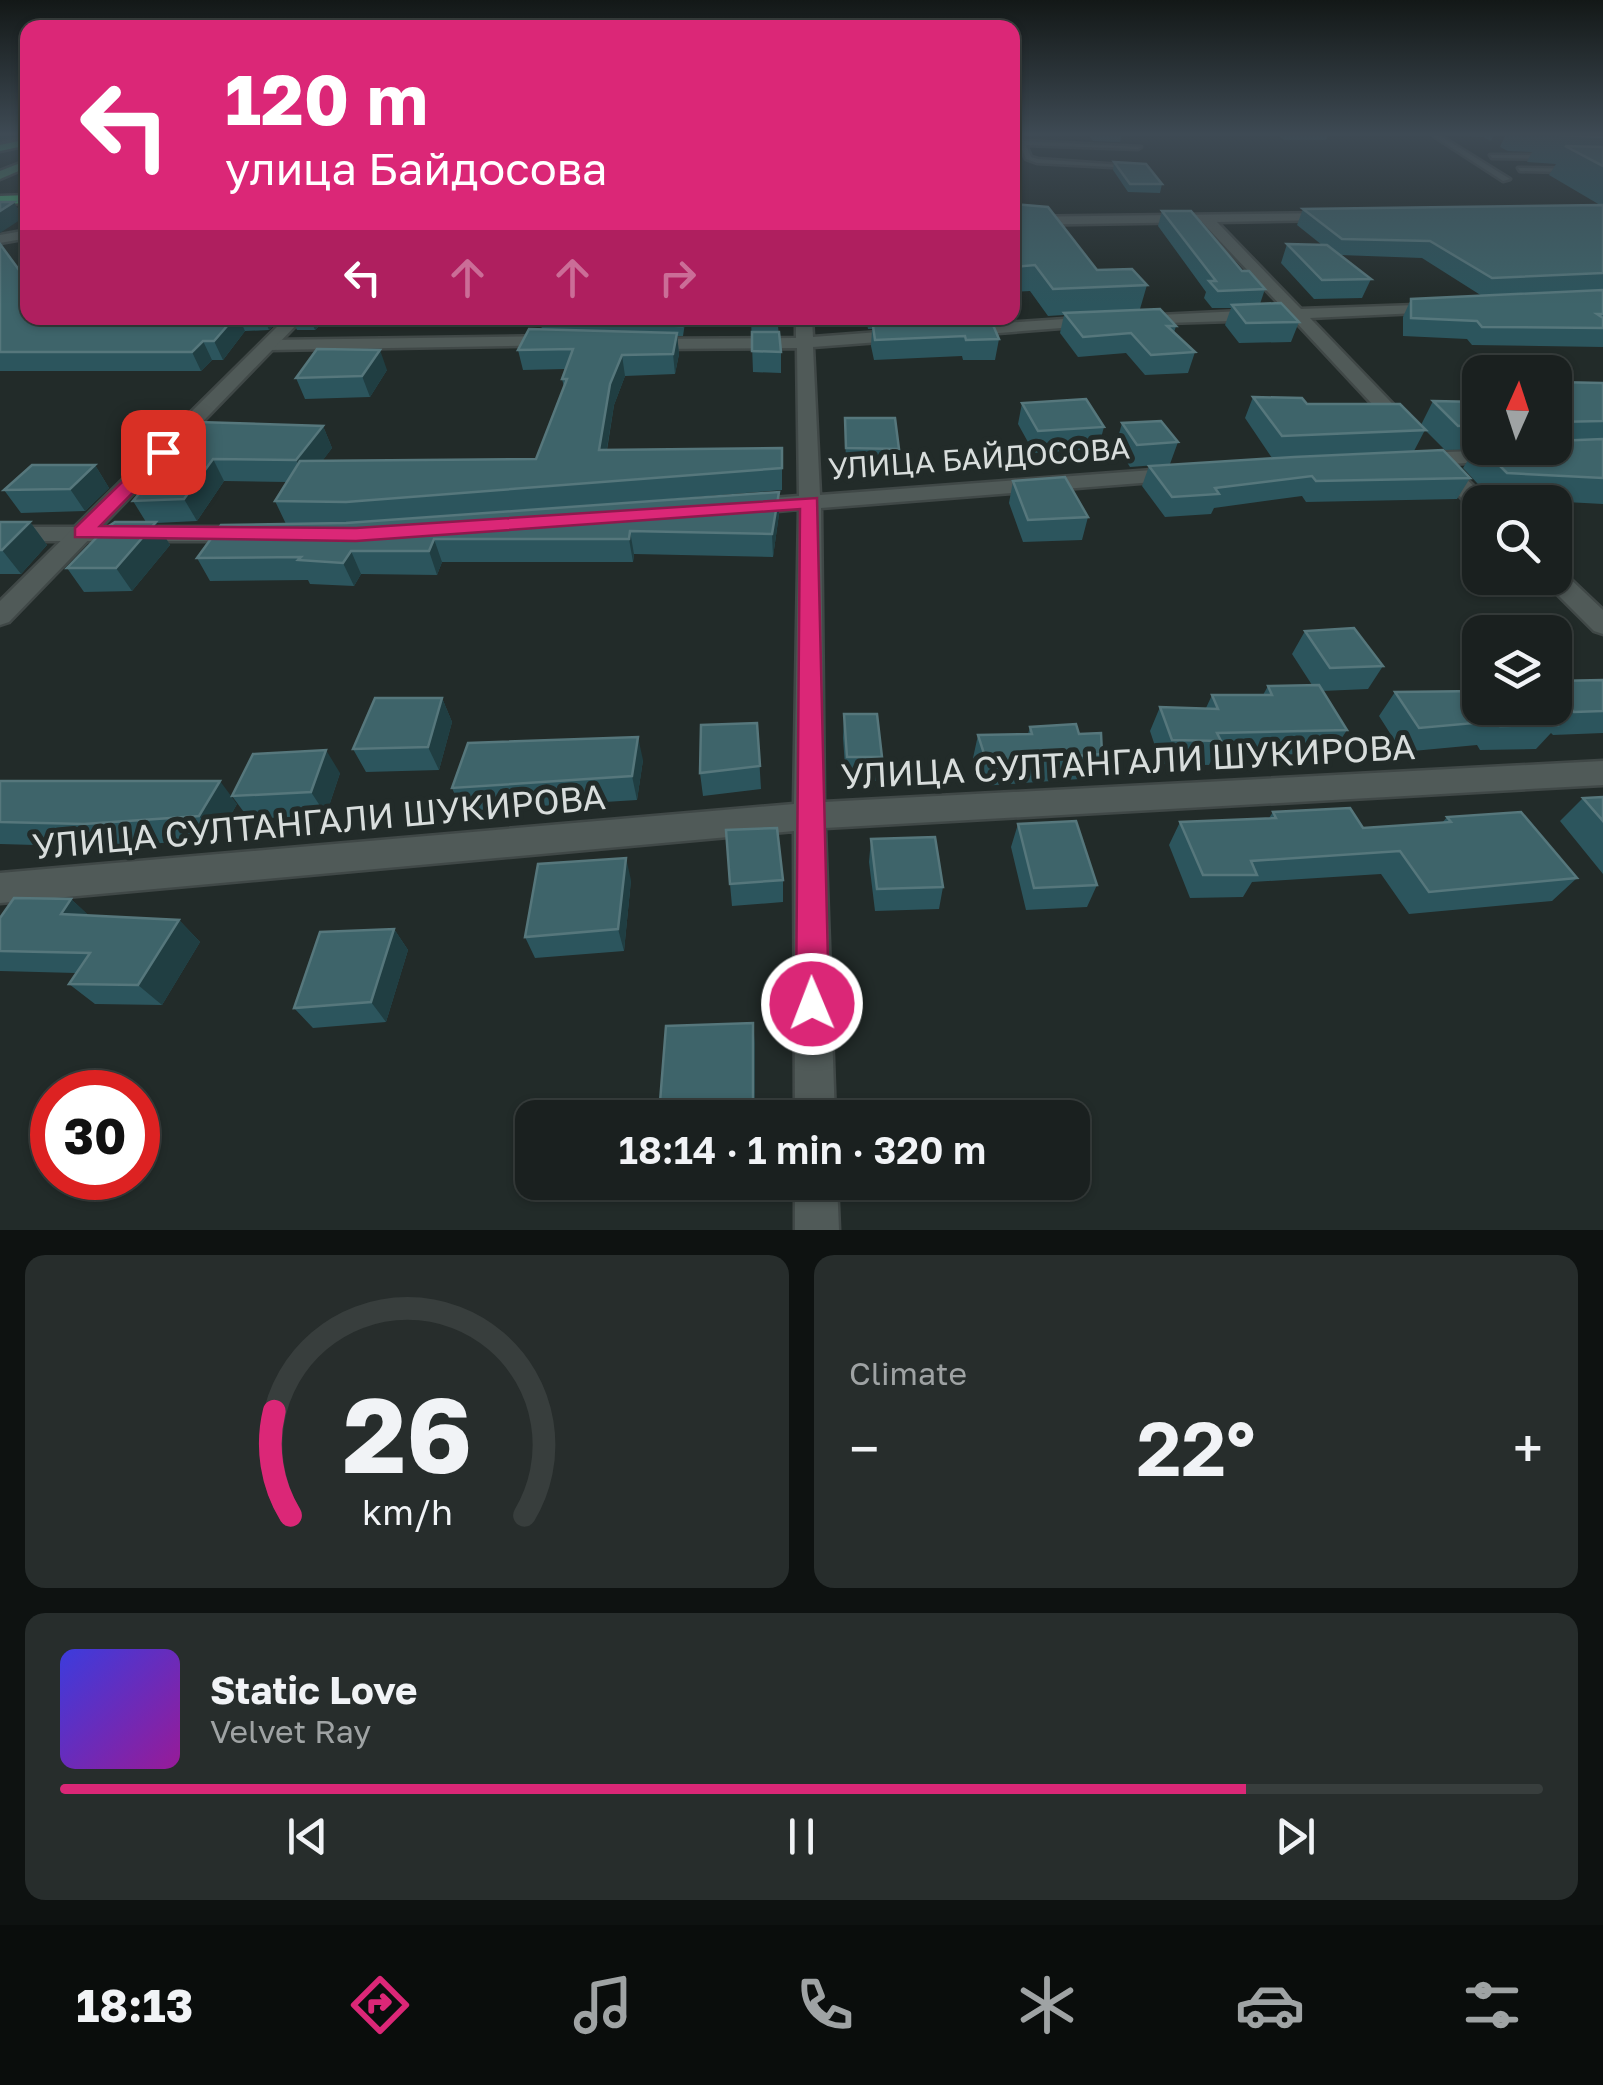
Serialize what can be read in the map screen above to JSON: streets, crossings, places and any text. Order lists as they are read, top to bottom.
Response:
{
  "streets": {
    "street": ["УЛИЦА БАЙДОСОВА", "УЛИЦА СУЛТАНГАЛИ ШУКИРОВА"]
  },
  "north": "top",
  "page": {
    "turn": ["120 m", "улица Байдосова"],
    "limit": "30",
    "trip": "18:14 · 1 min · 320 m",
    "tile": "Climate",
    "heat": ["−", "22°", "+"],
    "song": ["Static Love", "Velvet Ray"],
    "tabs": "18:13",
    "gauge": ["26", "km/h"]
  }
}
